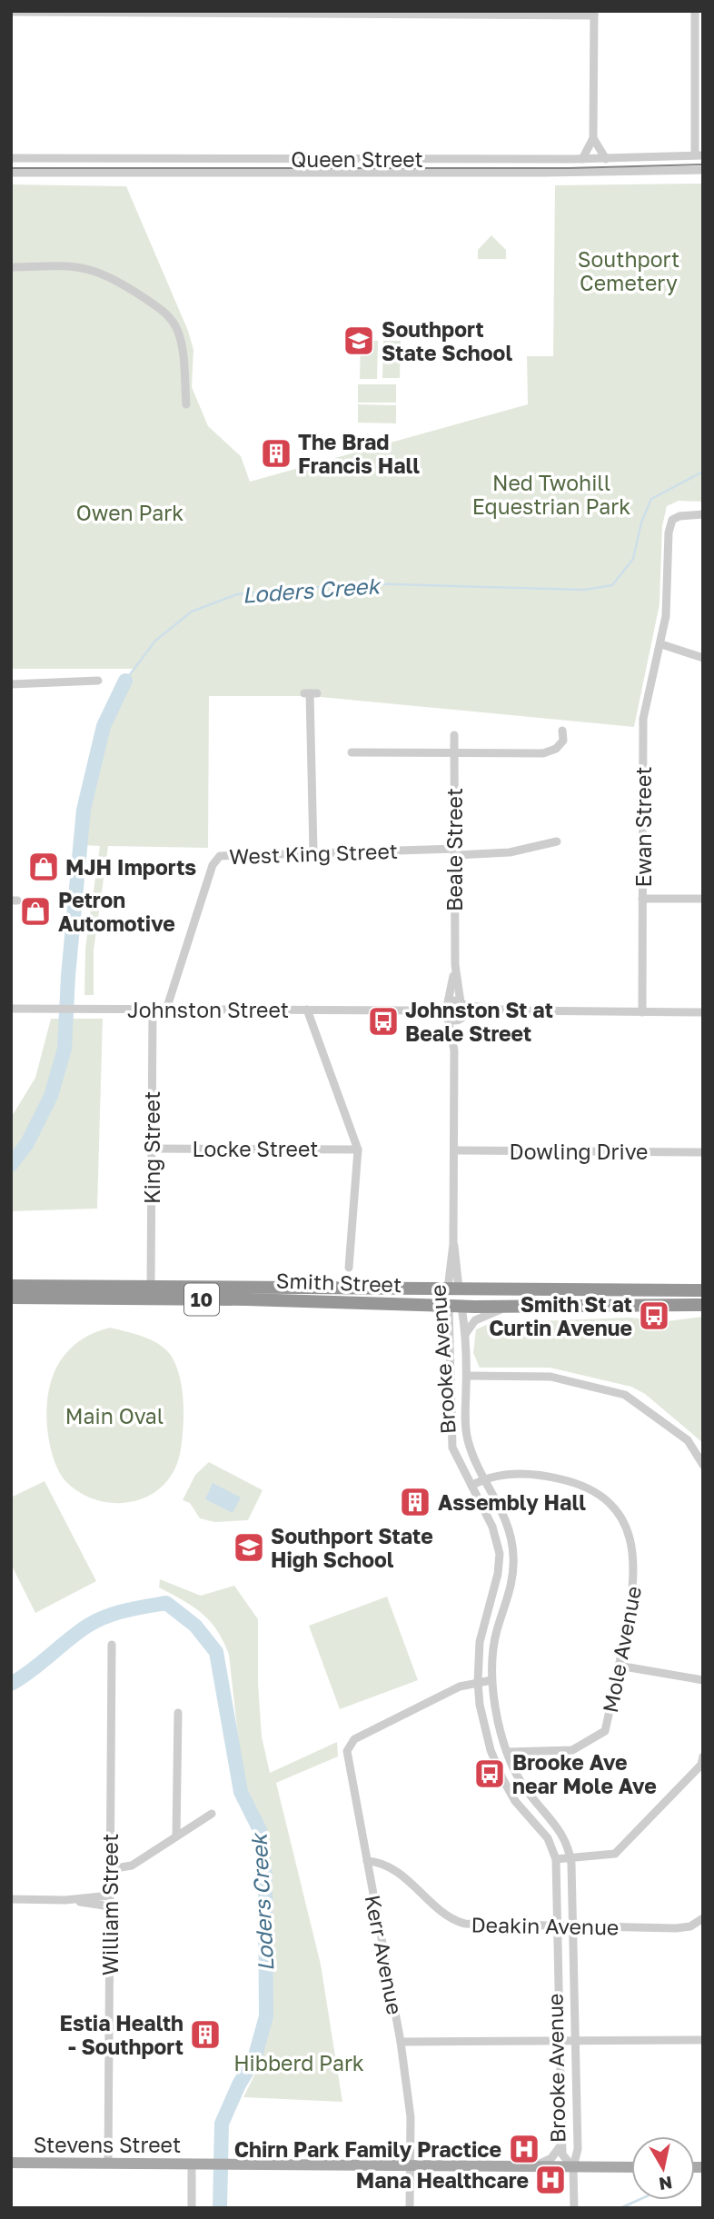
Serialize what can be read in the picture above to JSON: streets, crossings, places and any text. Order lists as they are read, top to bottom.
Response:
{
  "streets": {
    "highway": ["Smith Street", "10", "Brooke Avenue"],
    "main road": ["Stevens Street"],
    "street": [
      "Queen Street",
      "Ewan Street",
      "Beale Street",
      "West King Street",
      "Johnston Street",
      "King Street",
      "Locke Street",
      "Dowling Drive",
      "Mole Avenue",
      "William Street",
      "Deakin Avenue",
      "Kerr Avenue"
    ]
  },
  "crossings": [
    ["Beale Street", "West King Street"],
    ["Beale Street", "Johnston Street"],
    ["West King Street", "Johnston Street"],
    ["Johnston Street", "King Street"],
    ["King Street", "Locke Street"],
    ["King Street", "Smith Street"],
    ["Dowling Drive", "Brooke Avenue"],
    ["Smith Street", "Brooke Avenue"],
    ["Brooke Avenue", "Mole Avenue"],
    ["Brooke Avenue", "Deakin Avenue"],
    ["Brooke Avenue", "Kerr Avenue"],
    ["Brooke Avenue", "Stevens Street"],
    ["William Street", "Stevens Street"],
    ["Deakin Avenue", "Kerr Avenue"],
    ["Kerr Avenue", "Stevens Street"]
  ],
  "water": ["Loders Creek"],
  "parks": [
    "Southport Cemetery",
    "Ned Twohill Equestrian Park",
    "Owen Park",
    "Main Oval",
    "Hibberd Park"
  ],
  "places": {
    "school or university": ["Southport State School", "Southport State High School"],
    "building": ["The Brad Francis Hall", "Assembly Hall", "Estia Health - Southport"],
    "shop": ["MJH Imports", "Petron Automotive"],
    "bus stop": ["Johnston St at Beale Street", "Smith St at Curtin Avenue", "Brooke Ave near Mole Ave"],
    "hospital": ["Chirn Park Family Practice", "Mana Healthcare"]
  },
  "north": "bottom"
}
